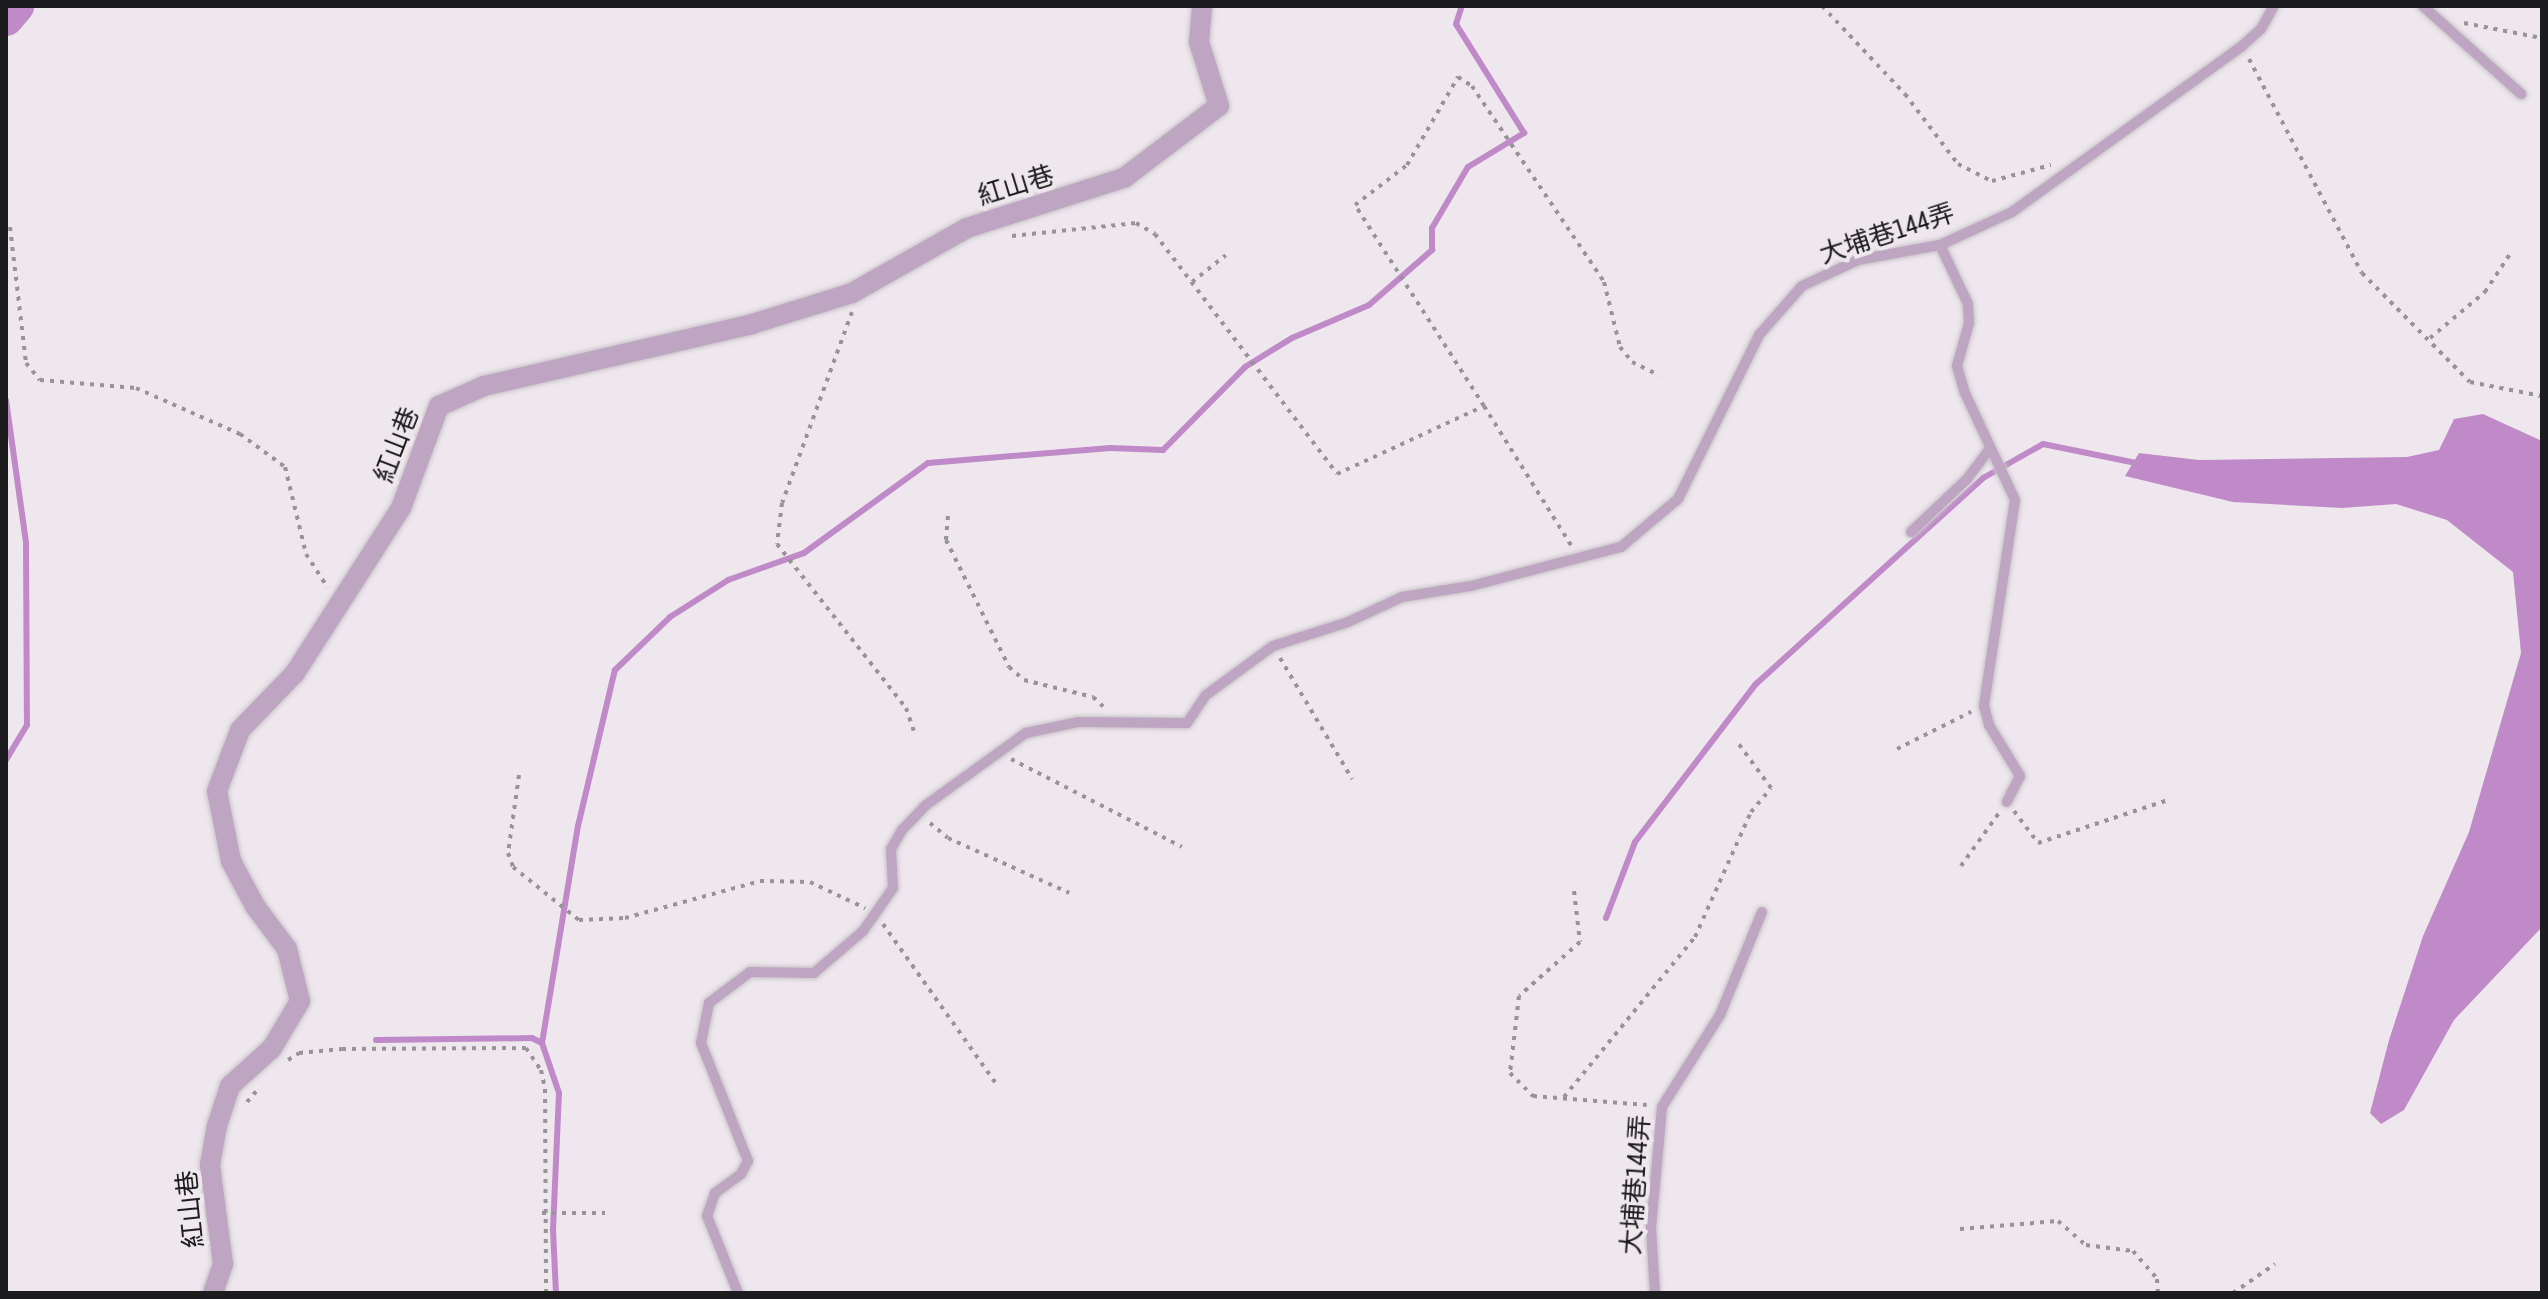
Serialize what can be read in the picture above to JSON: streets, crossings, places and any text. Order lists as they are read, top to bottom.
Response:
{
  "streets": {
    "street": ["紅山巷"],
    "lane": ["大埔巷144弄"]
  }
}
